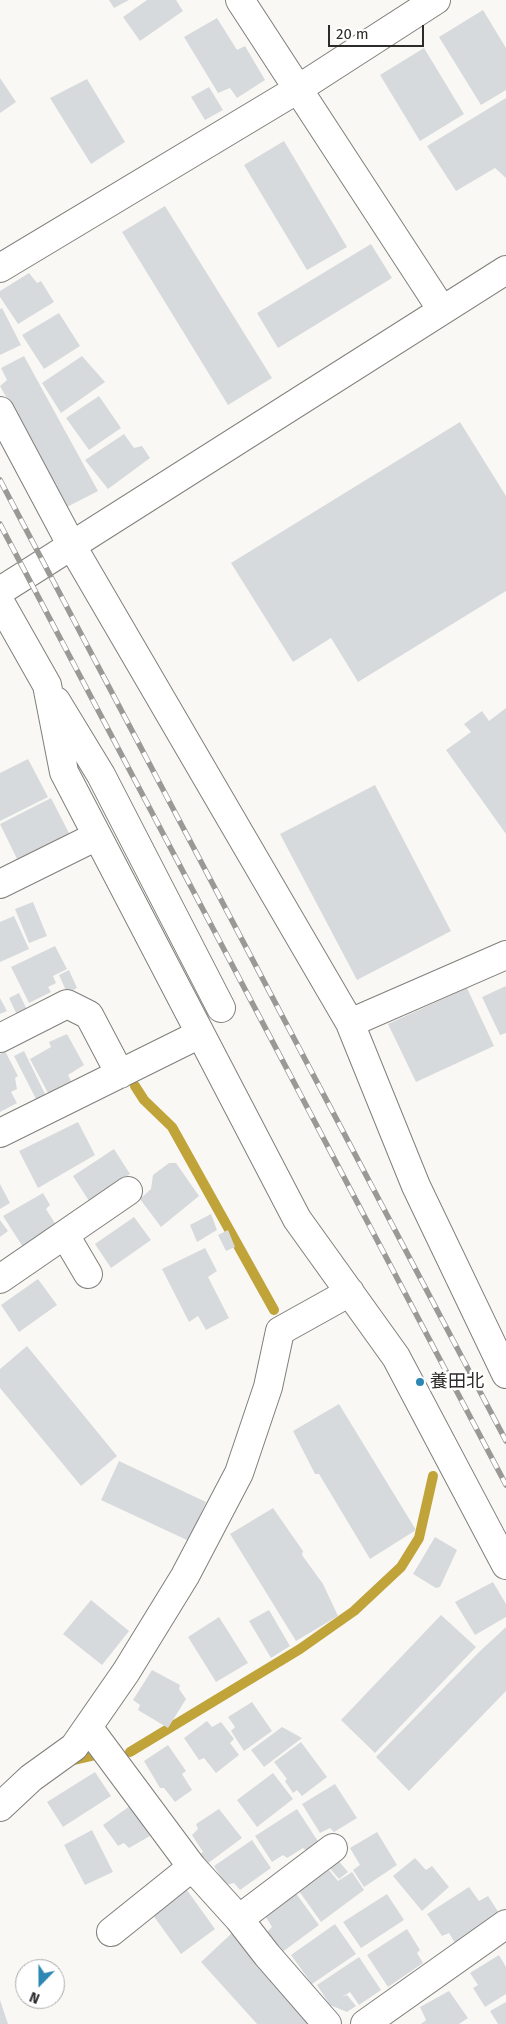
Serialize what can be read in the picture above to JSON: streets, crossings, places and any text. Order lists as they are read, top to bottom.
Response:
{
  "places": ["養田北"],
  "scale_bar": "20 m",
  "north": "bottom"
}
